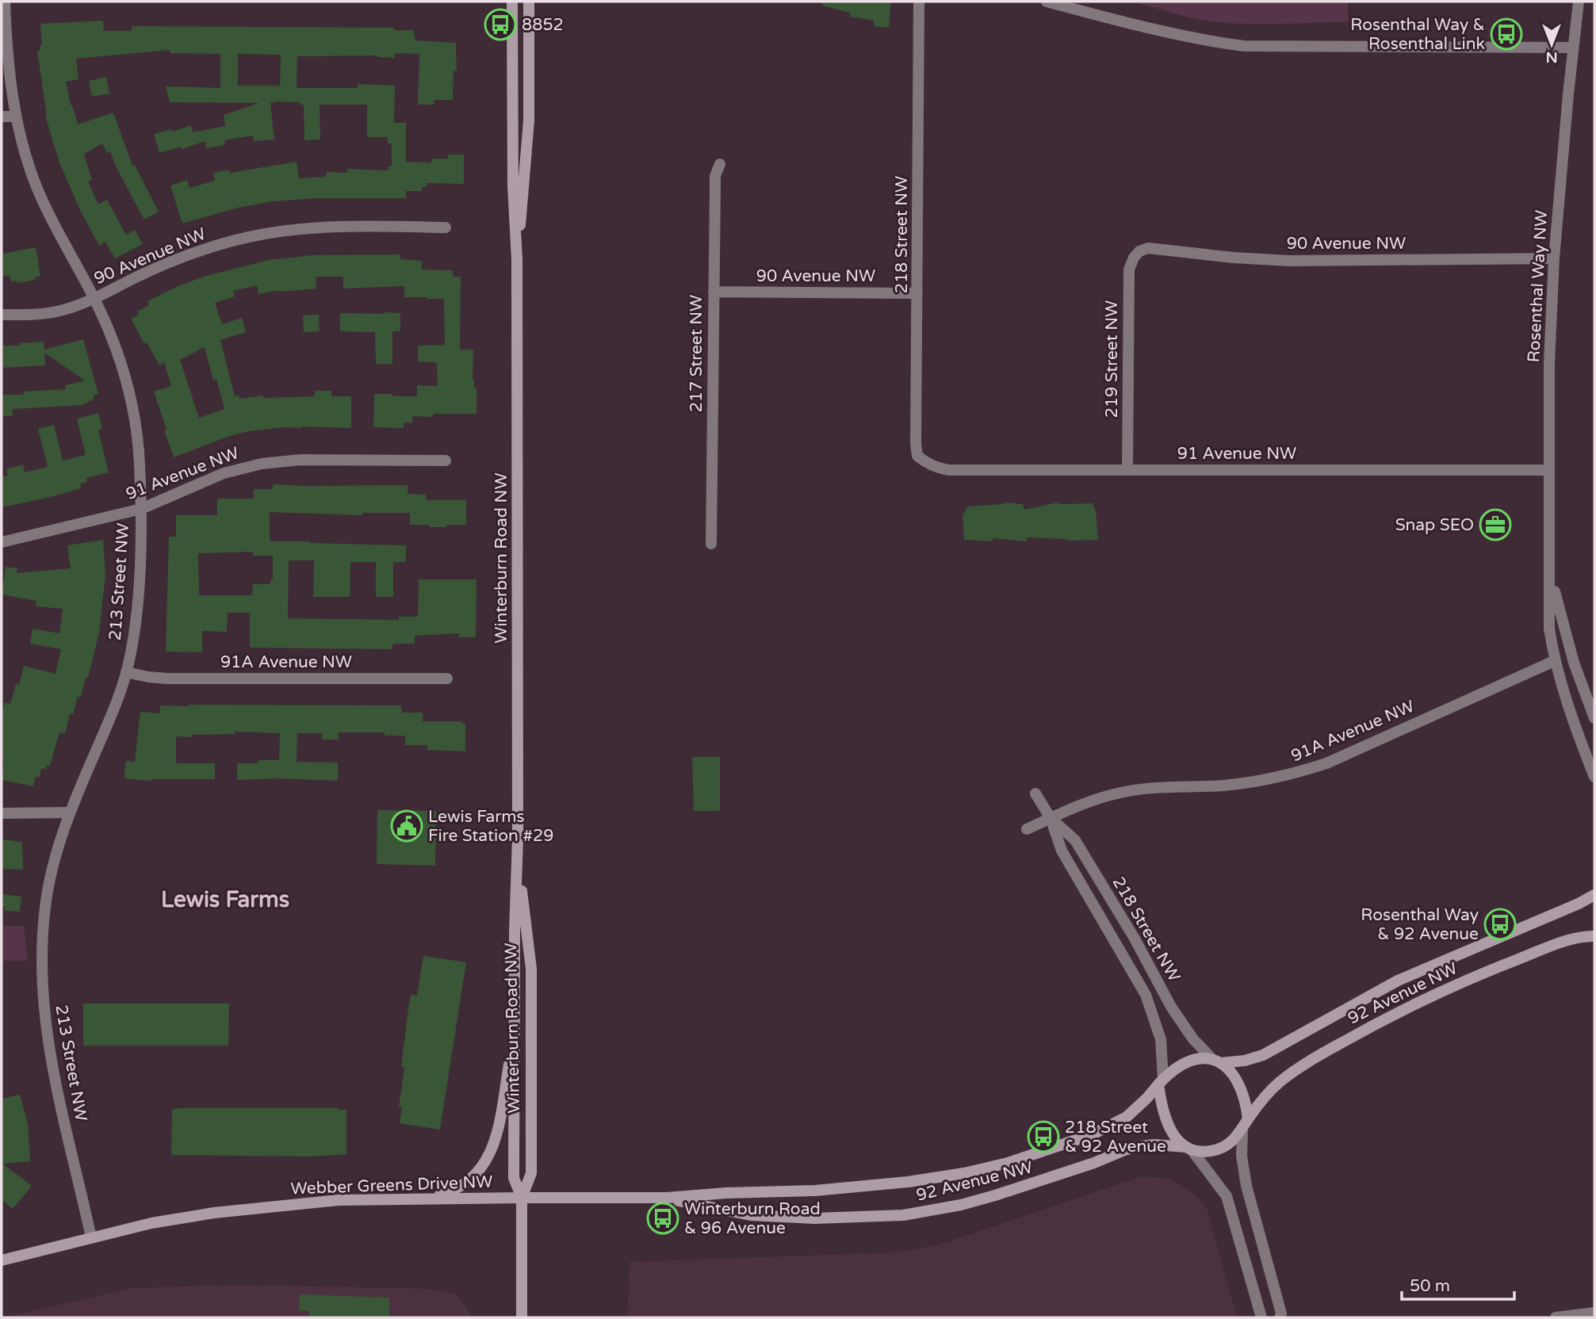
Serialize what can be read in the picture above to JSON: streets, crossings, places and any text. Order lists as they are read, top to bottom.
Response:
{
  "streets": {
    "main road": ["Winterburn Road NW", "92 Avenue NW", "Webber Greens Drive NW"],
    "street": [
      "218 Street NW",
      "90 Avenue NW",
      "Rosenthal Way NW",
      "217 Street NW",
      "219 Street NW",
      "91 Avenue NW",
      "213 Street NW",
      "91A Avenue NW"
    ]
  },
  "crossings": [
    ["218 Street NW", "90 Avenue NW"],
    ["218 Street NW", "91 Avenue NW"],
    ["218 Street NW", "91A Avenue NW"],
    ["218 Street NW", "92 Avenue NW"],
    ["90 Avenue NW", "Rosenthal Way NW"],
    ["90 Avenue NW", "217 Street NW"],
    ["90 Avenue NW", "219 Street NW"],
    ["90 Avenue NW", "213 Street NW"],
    ["Rosenthal Way NW", "91 Avenue NW"],
    ["Rosenthal Way NW", "91A Avenue NW"],
    ["219 Street NW", "91 Avenue NW"],
    ["91 Avenue NW", "213 Street NW"],
    ["Winterburn Road NW", "92 Avenue NW"],
    ["Winterburn Road NW", "Webber Greens Drive NW"],
    ["213 Street NW", "91A Avenue NW"],
    ["213 Street NW", "Webber Greens Drive NW"],
    ["92 Avenue NW", "Webber Greens Drive NW"]
  ],
  "districts": ["Lewis Farms"],
  "places": {
    "bus stop": [
      "8852",
      "Rosenthal Way & Rosenthal Link",
      "Rosenthal Way & 92 Avenue",
      "218 Street & 92 Avenue",
      "Winterburn Road & 96 Avenue"
    ],
    "office": ["Snap SEO"],
    "public building": ["Lewis Farms Fire Station #29"]
  },
  "scale_bar": "50 m",
  "north": "bottom"
}
